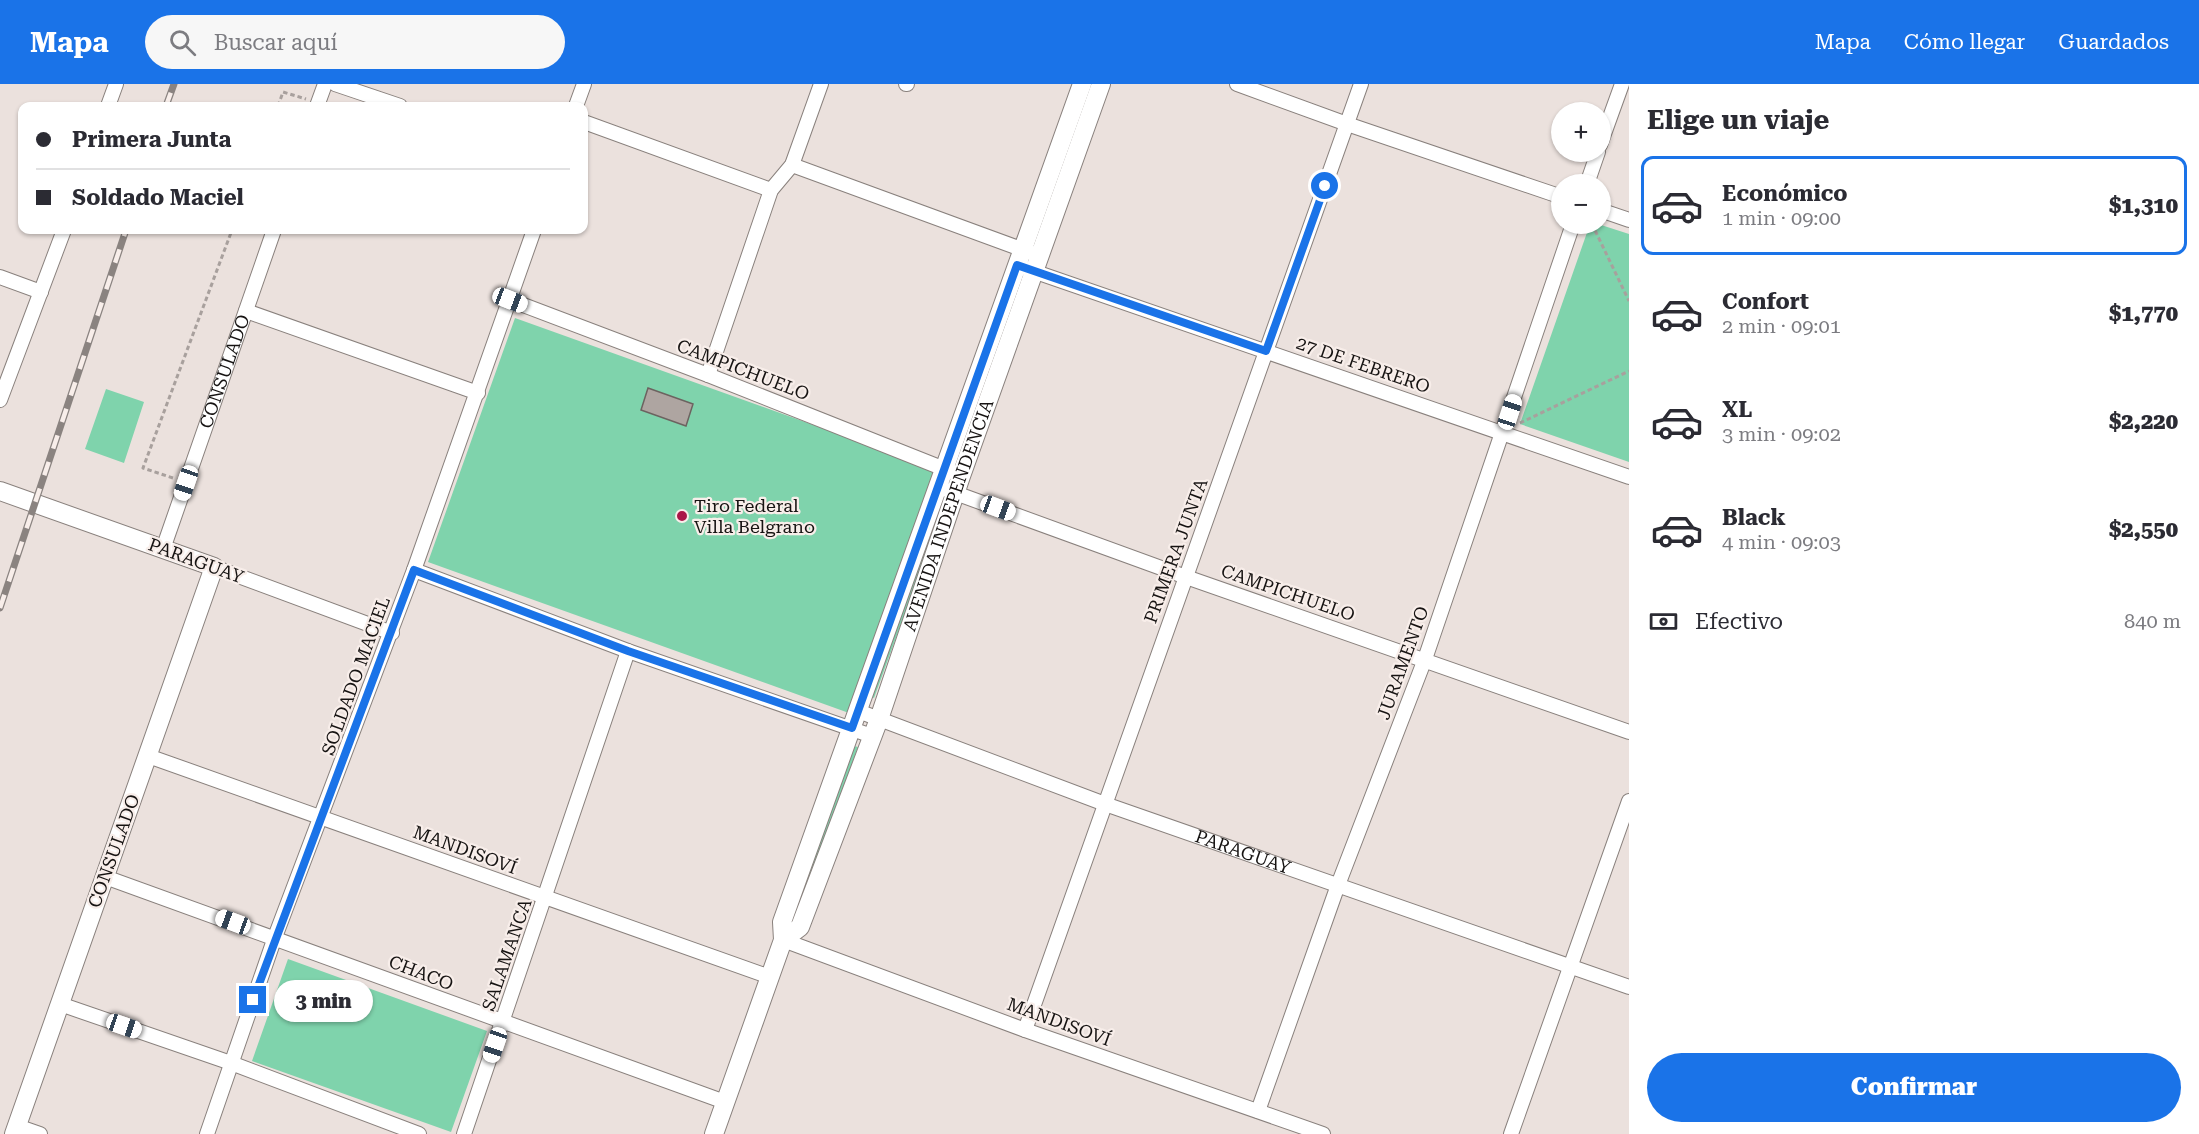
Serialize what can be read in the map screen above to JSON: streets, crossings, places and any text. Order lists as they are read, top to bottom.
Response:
{
  "streets": {
    "street": [
      "27 DE FEBRERO",
      "CAMPICHUELO",
      "CONSULADO",
      "AVENIDA INDEPENDENCIA",
      "PRIMERA JUNTA",
      "PARAGUAY",
      "JURAMENTO",
      "SOLDADO MACIEL",
      "MANDISOVÍ",
      "SALAMANCA",
      "CHACO"
    ]
  },
  "crossings": [
    ["27 DE FEBRERO", "AVENIDA INDEPENDENCIA"],
    ["27 DE FEBRERO", "PRIMERA JUNTA"],
    ["27 DE FEBRERO", "JURAMENTO"],
    ["CAMPICHUELO", "AVENIDA INDEPENDENCIA"],
    ["CAMPICHUELO", "PRIMERA JUNTA"],
    ["CAMPICHUELO", "JURAMENTO"],
    ["CAMPICHUELO", "SOLDADO MACIEL"],
    ["CONSULADO", "PARAGUAY"],
    ["CONSULADO", "MANDISOVÍ"],
    ["CONSULADO", "CHACO"],
    ["AVENIDA INDEPENDENCIA", "PARAGUAY"],
    ["AVENIDA INDEPENDENCIA", "MANDISOVÍ"],
    ["AVENIDA INDEPENDENCIA", "CHACO"],
    ["PRIMERA JUNTA", "PARAGUAY"],
    ["PRIMERA JUNTA", "MANDISOVÍ"],
    ["PARAGUAY", "JURAMENTO"],
    ["PARAGUAY", "SOLDADO MACIEL"],
    ["PARAGUAY", "SALAMANCA"],
    ["JURAMENTO", "MANDISOVÍ"],
    ["SOLDADO MACIEL", "MANDISOVÍ"],
    ["SOLDADO MACIEL", "CHACO"],
    ["MANDISOVÍ", "SALAMANCA"],
    ["SALAMANCA", "CHACO"]
  ],
  "places": ["Tiro Federal Villa Belgrano"],
  "page": {
    "header": "Mapa",
    "search": "Buscar aquí",
    "nav": ["Mapa", "Cómo llegar", "Guardados"],
    "heading": "Elige un viaje",
    "map_buttons": ["+", "−"],
    "banner": ["Primera Junta", "Soldado Maciel"],
    "list": [
      {
        "name": "Económico",
        "note": "1 min · 09:00",
        "value": "$1,310"
      },
      {
        "name": "Confort",
        "note": "2 min · 09:01",
        "value": "$1,770"
      },
      {
        "name": "XL",
        "note": "3 min · 09:02",
        "value": "$2,220"
      },
      {
        "name": "Black",
        "note": "4 min · 09:03",
        "value": "$2,550"
      }
    ],
    "pay": ["Efectivo", "840 m"],
    "bubble": "3 min",
    "buttons": "Confirmar"
  }
}
